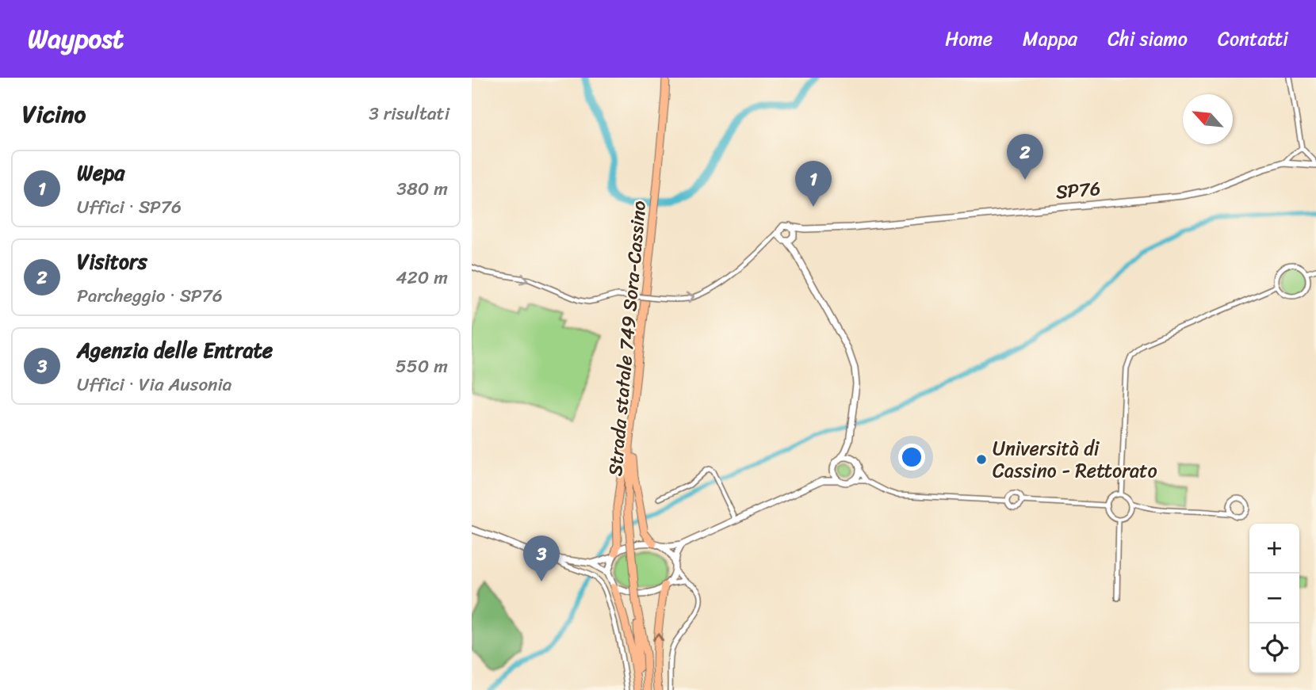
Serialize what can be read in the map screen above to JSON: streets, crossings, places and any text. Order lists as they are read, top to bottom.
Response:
{
  "streets": {
    "highway": ["Strada statale 749 Sora-Cassino"],
    "street": ["SP76"]
  },
  "places": ["Università di Cassino - Rettorato"],
  "north": "top left",
  "page": {
    "header": "Waypost",
    "nav": [
      "Home",
      "Mappa",
      "Chi siamo",
      "Contatti"
    ],
    "heading": ["Vicino", "3 risultati"],
    "pins": ["2", "1", "3"],
    "list": [
      {
        "mark": "1",
        "name": "Wepa",
        "note": "Uffici · SP76",
        "value": "380 m"
      },
      {
        "mark": "2",
        "name": "Visitors",
        "note": "Parcheggio · SP76",
        "value": "420 m"
      },
      {
        "mark": "3",
        "name": "Agenzia delle Entrate",
        "note": "Uffici · Via Ausonia",
        "value": "550 m"
      }
    ],
    "map_buttons": ["+", "−"]
  }
}
